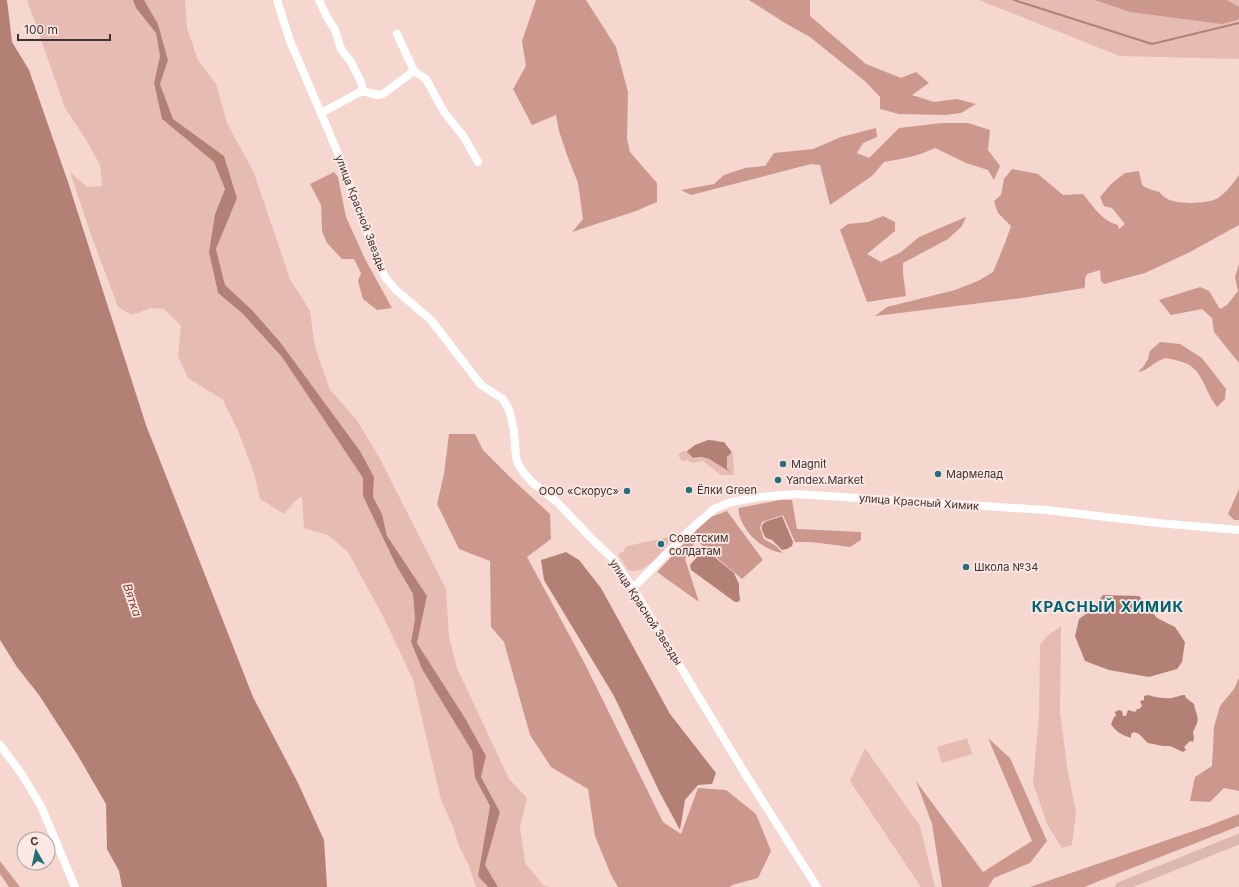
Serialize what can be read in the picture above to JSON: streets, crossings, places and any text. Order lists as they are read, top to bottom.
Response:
{
  "streets": {
    "street": ["улица Красной Звезды", "улица Красный Химик"]
  },
  "crossings": [
    ["улица Красной Звезды", "улица Красный Химик"]
  ],
  "districts": ["КРАСНЫЙ ХИМИК"],
  "water": ["Вятка"],
  "places": [
    "Magnit",
    "Мармелад",
    "Yandex.Market",
    "Ёлки Green",
    "ООО «Скорус»",
    "Советским солдатам",
    "Школа №34"
  ],
  "scale_bar": "100 m",
  "north": "top"
}
